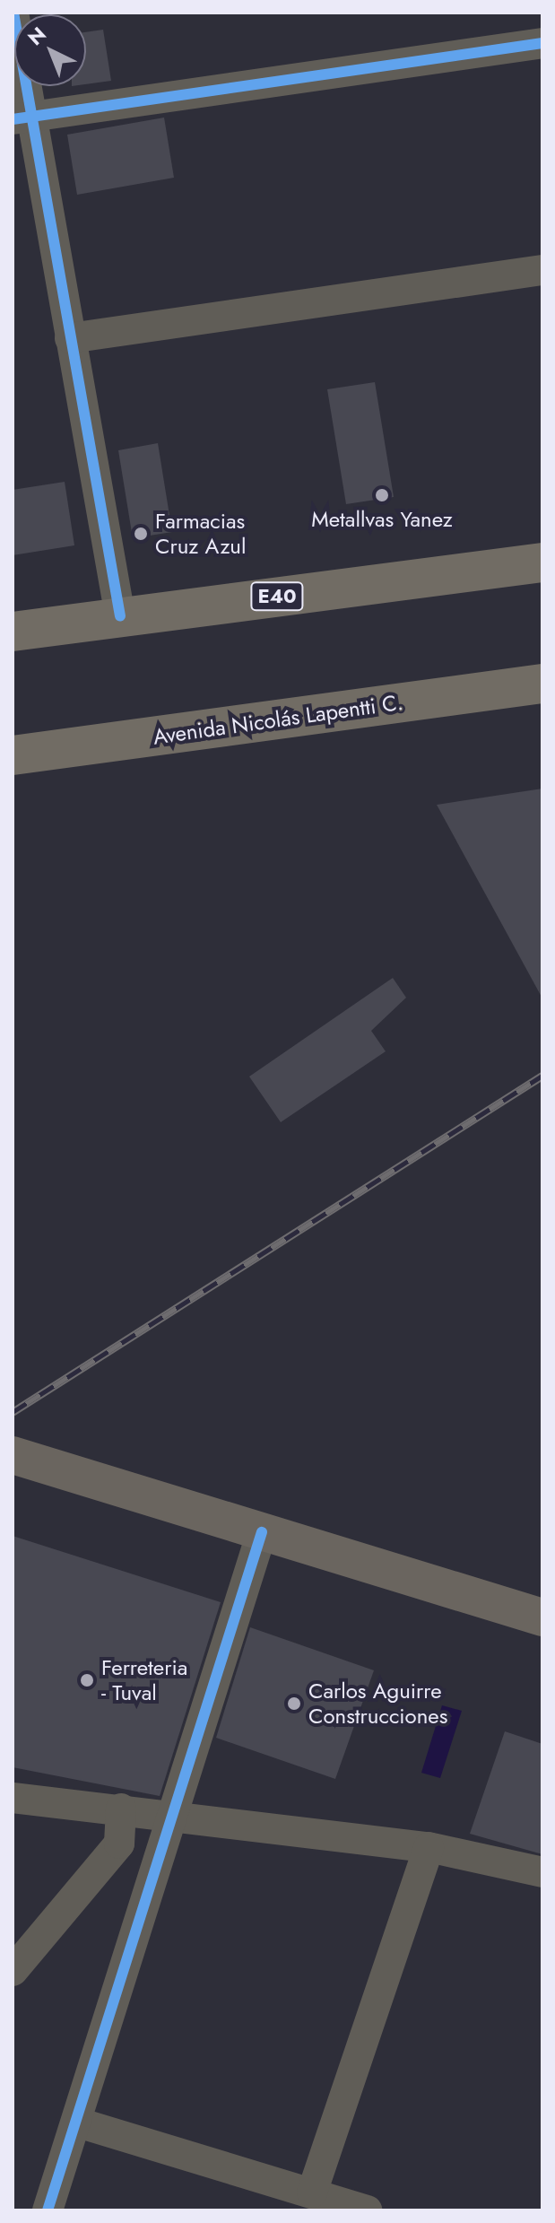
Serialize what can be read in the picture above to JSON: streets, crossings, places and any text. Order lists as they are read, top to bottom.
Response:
{
  "streets": {
    "highway": ["E40", "Avenida Nicolás Lapentti C."]
  },
  "places": [
    "Metallvas Yanez",
    "Farmacias Cruz Azul",
    "Ferreteria - Tuval",
    "Carlos Aguirre Construcciones"
  ],
  "north": "top left"
}
